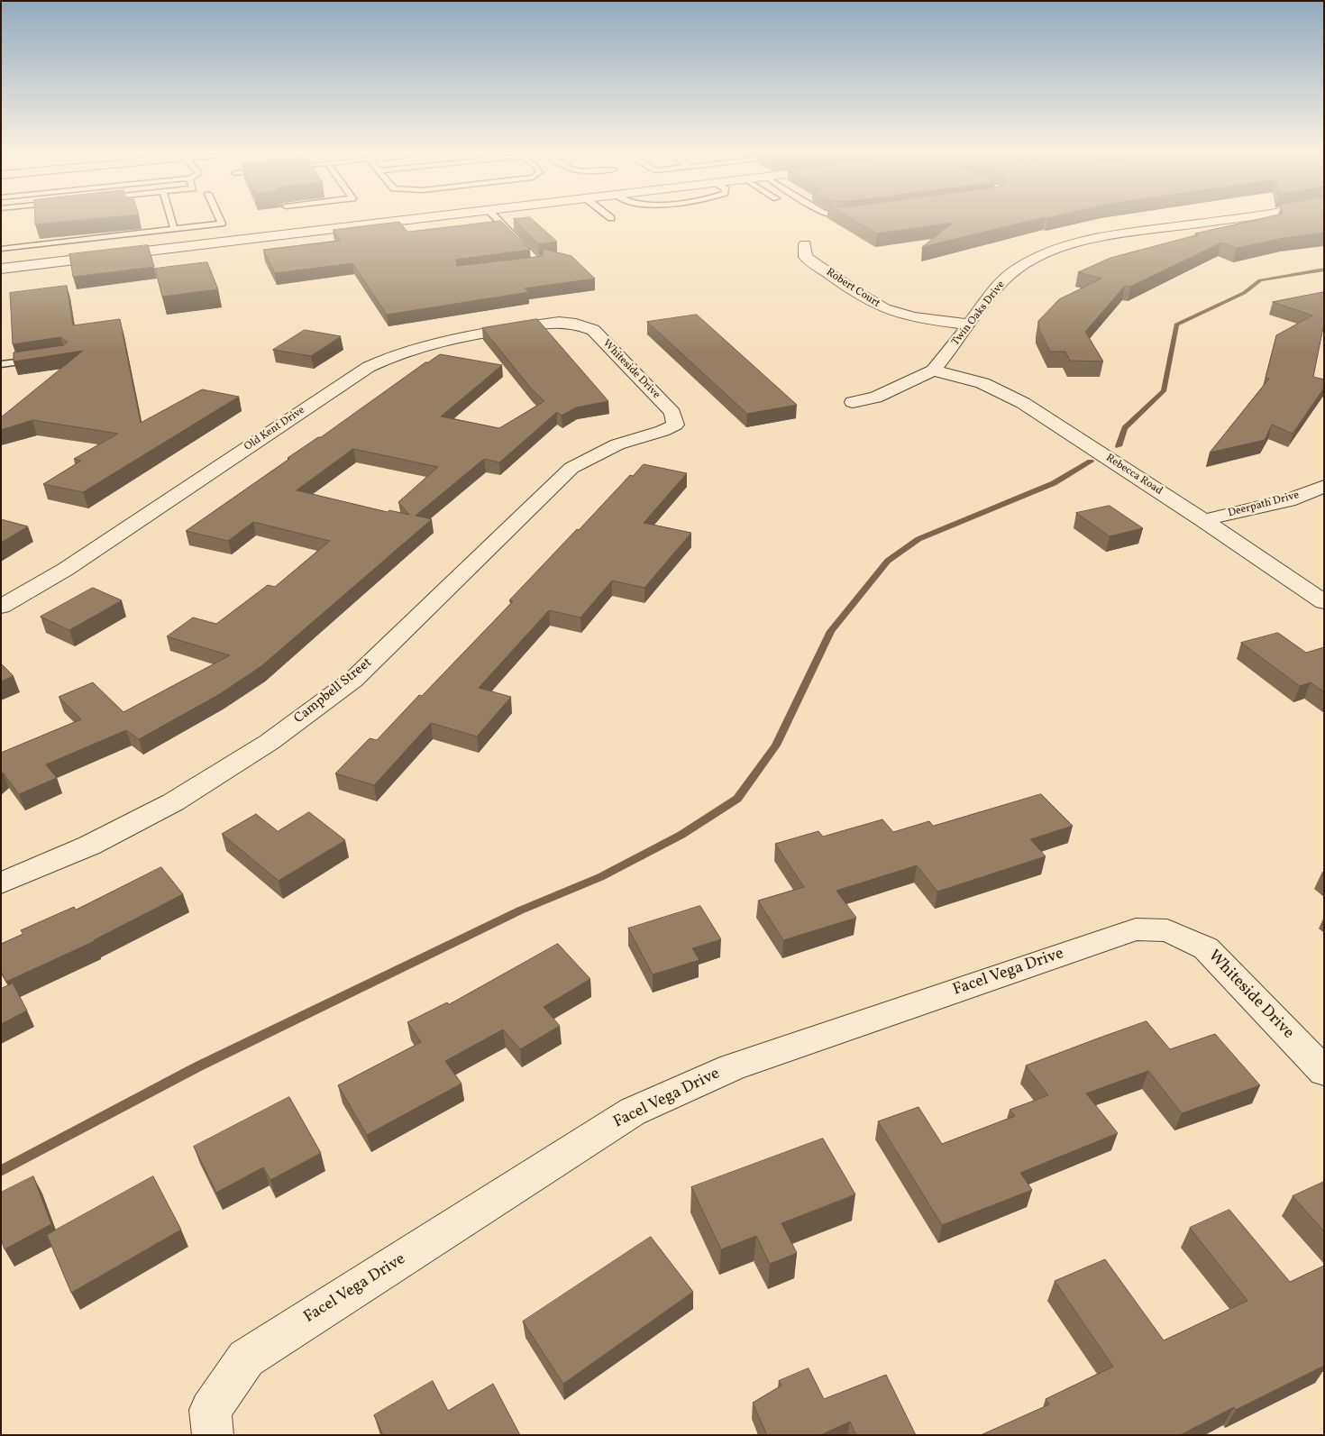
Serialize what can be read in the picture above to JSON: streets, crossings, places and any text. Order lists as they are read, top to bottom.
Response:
{
  "streets": {
    "street": [
      "Robert Court",
      "Twin Oaks Drive",
      "Whiteside Drive",
      "Old Kent Drive",
      "Rebecca Road",
      "Deerpath Drive",
      "Campbell Street",
      "Facel Vega Drive"
    ]
  },
  "crossings": [
    ["Robert Court", "Twin Oaks Drive"],
    ["Twin Oaks Drive", "Rebecca Road"],
    ["Whiteside Drive", "Old Kent Drive"],
    ["Whiteside Drive", "Campbell Street"],
    ["Whiteside Drive", "Facel Vega Drive"],
    ["Rebecca Road", "Deerpath Drive"]
  ]
}
